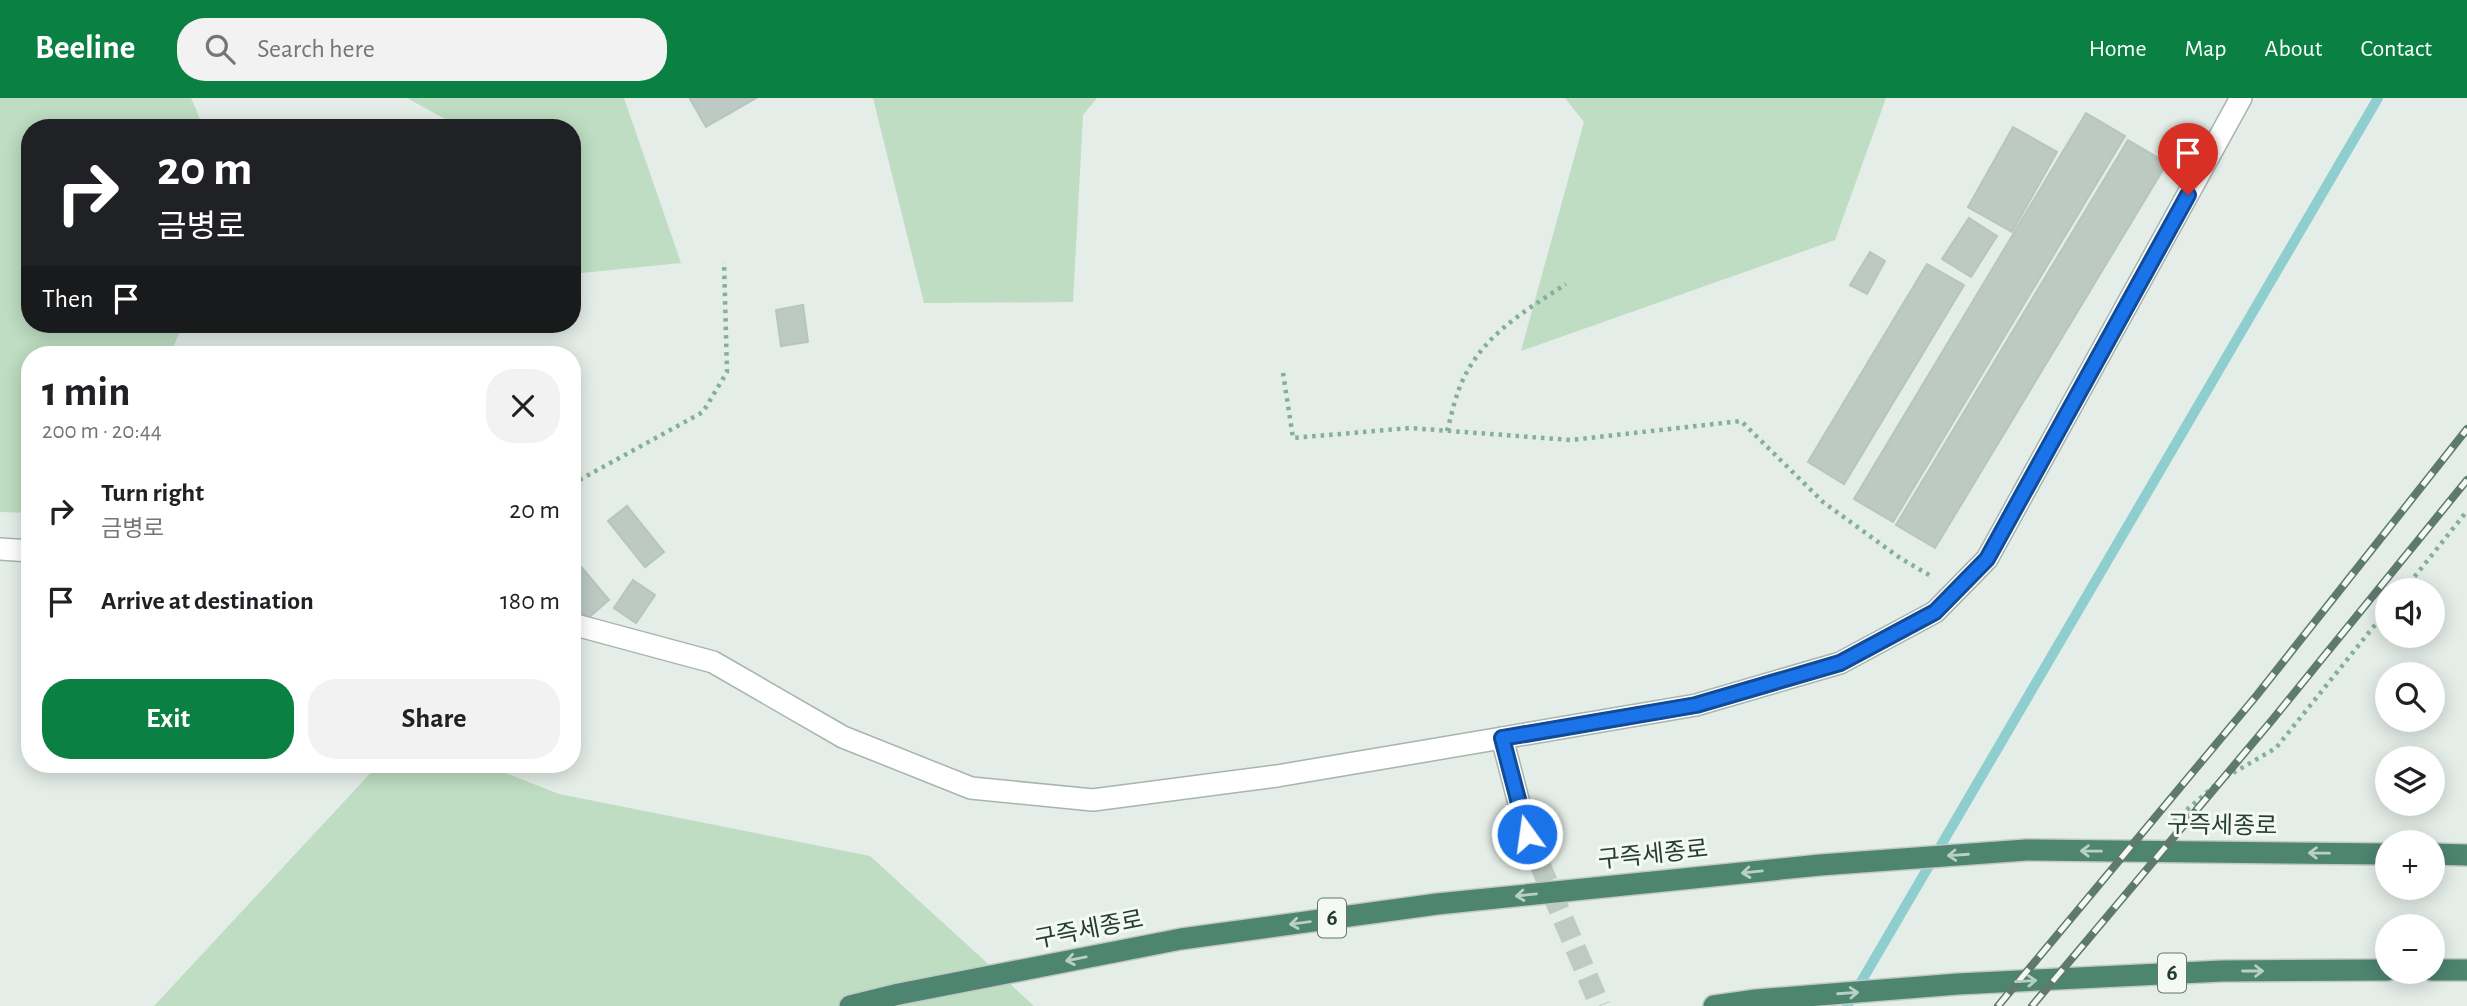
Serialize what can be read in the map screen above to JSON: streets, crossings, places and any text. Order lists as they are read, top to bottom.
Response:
{
  "streets": {
    "highway": ["구즉세종로", "6"]
  },
  "page": {
    "header": "Beeline",
    "search": "Search here",
    "nav": [
      "Home",
      "Map",
      "About",
      "Contact"
    ],
    "turn": ["20 m", "금병로"],
    "then": "Then",
    "heading": ["1 min", "200 m · 20:44"],
    "list": [
      {
        "name": "Turn right",
        "note": "금병로",
        "value": "20 m"
      },
      {
        "name": "Arrive at destination",
        "value": "180 m"
      }
    ],
    "map_buttons": ["+", "−"],
    "buttons": ["Exit", "Share"]
  }
}
